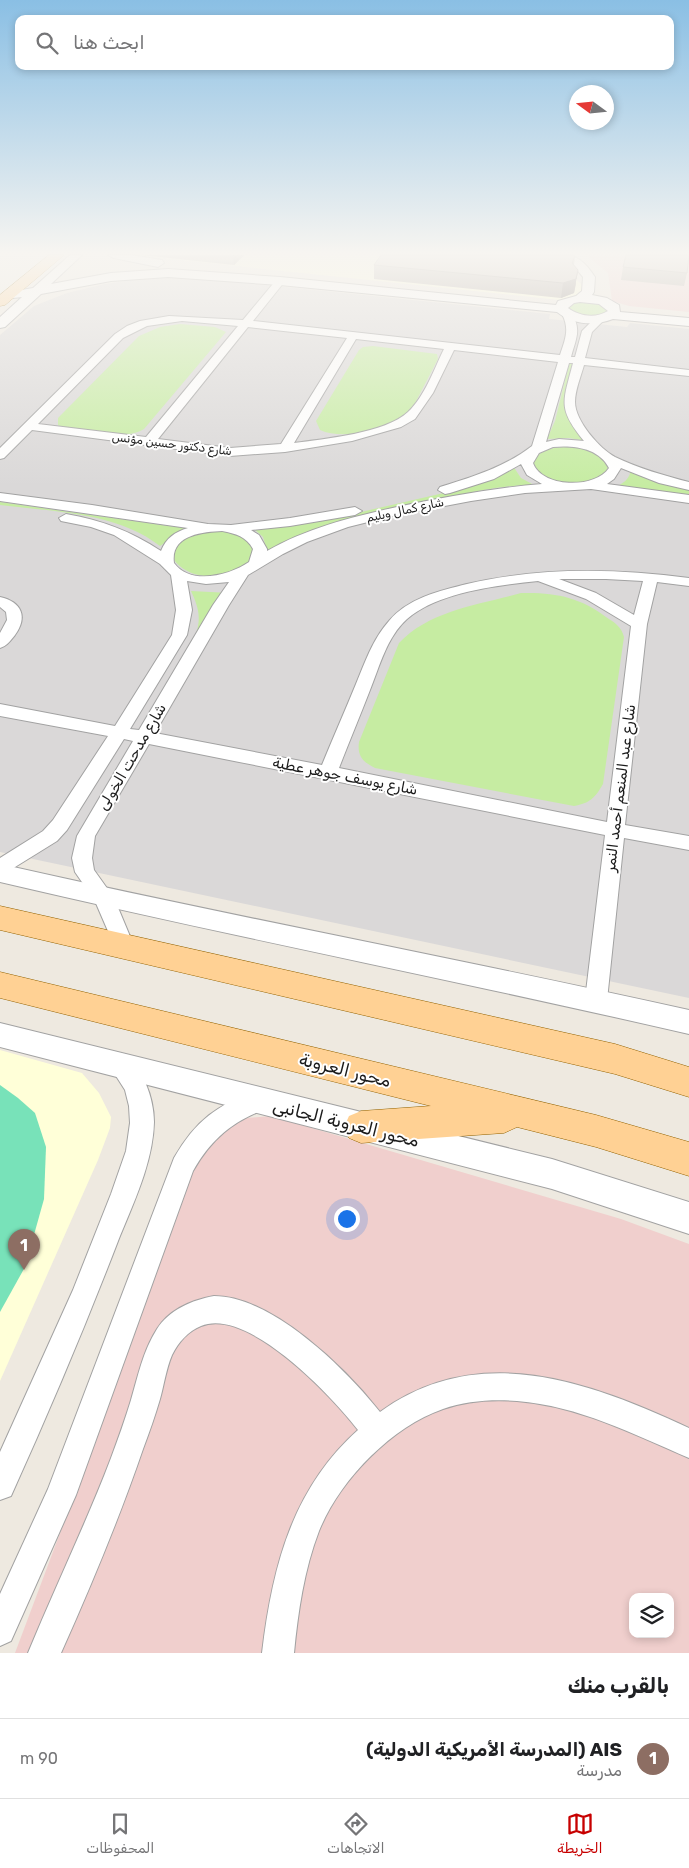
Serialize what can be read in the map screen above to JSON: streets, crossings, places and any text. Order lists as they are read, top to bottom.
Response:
{
  "streets": {
    "main road": ["محور العروبة"],
    "street": [
      "شارع دكتور حسين مؤنس",
      "شارع كمال ويليم",
      "شارع مدحت الخولى",
      "شارع يوسف جوهر عطية",
      "شارع عبد المنعم أحمد النمر",
      "محور العروبة الجانبى"
    ]
  },
  "crossings": [
    ["شارع كمال ويليم", "شارع مدحت الخولى"],
    ["شارع مدحت الخولى", "شارع يوسف جوهر عطية"],
    ["شارع يوسف جوهر عطية", "شارع عبد المنعم أحمد النمر"]
  ],
  "north": "left",
  "page": {
    "search": "ابحث هنا",
    "pins": "1",
    "heading": "بالقرب منك",
    "list": [
      {
        "mark": "1",
        "name": "AIS (المدرسة الأمريكية الدولية)",
        "note": "مدرسة",
        "value": "90 m"
      }
    ],
    "nav": ["الخريطة", "الاتجاهات", "المحفوظات"]
  }
}
